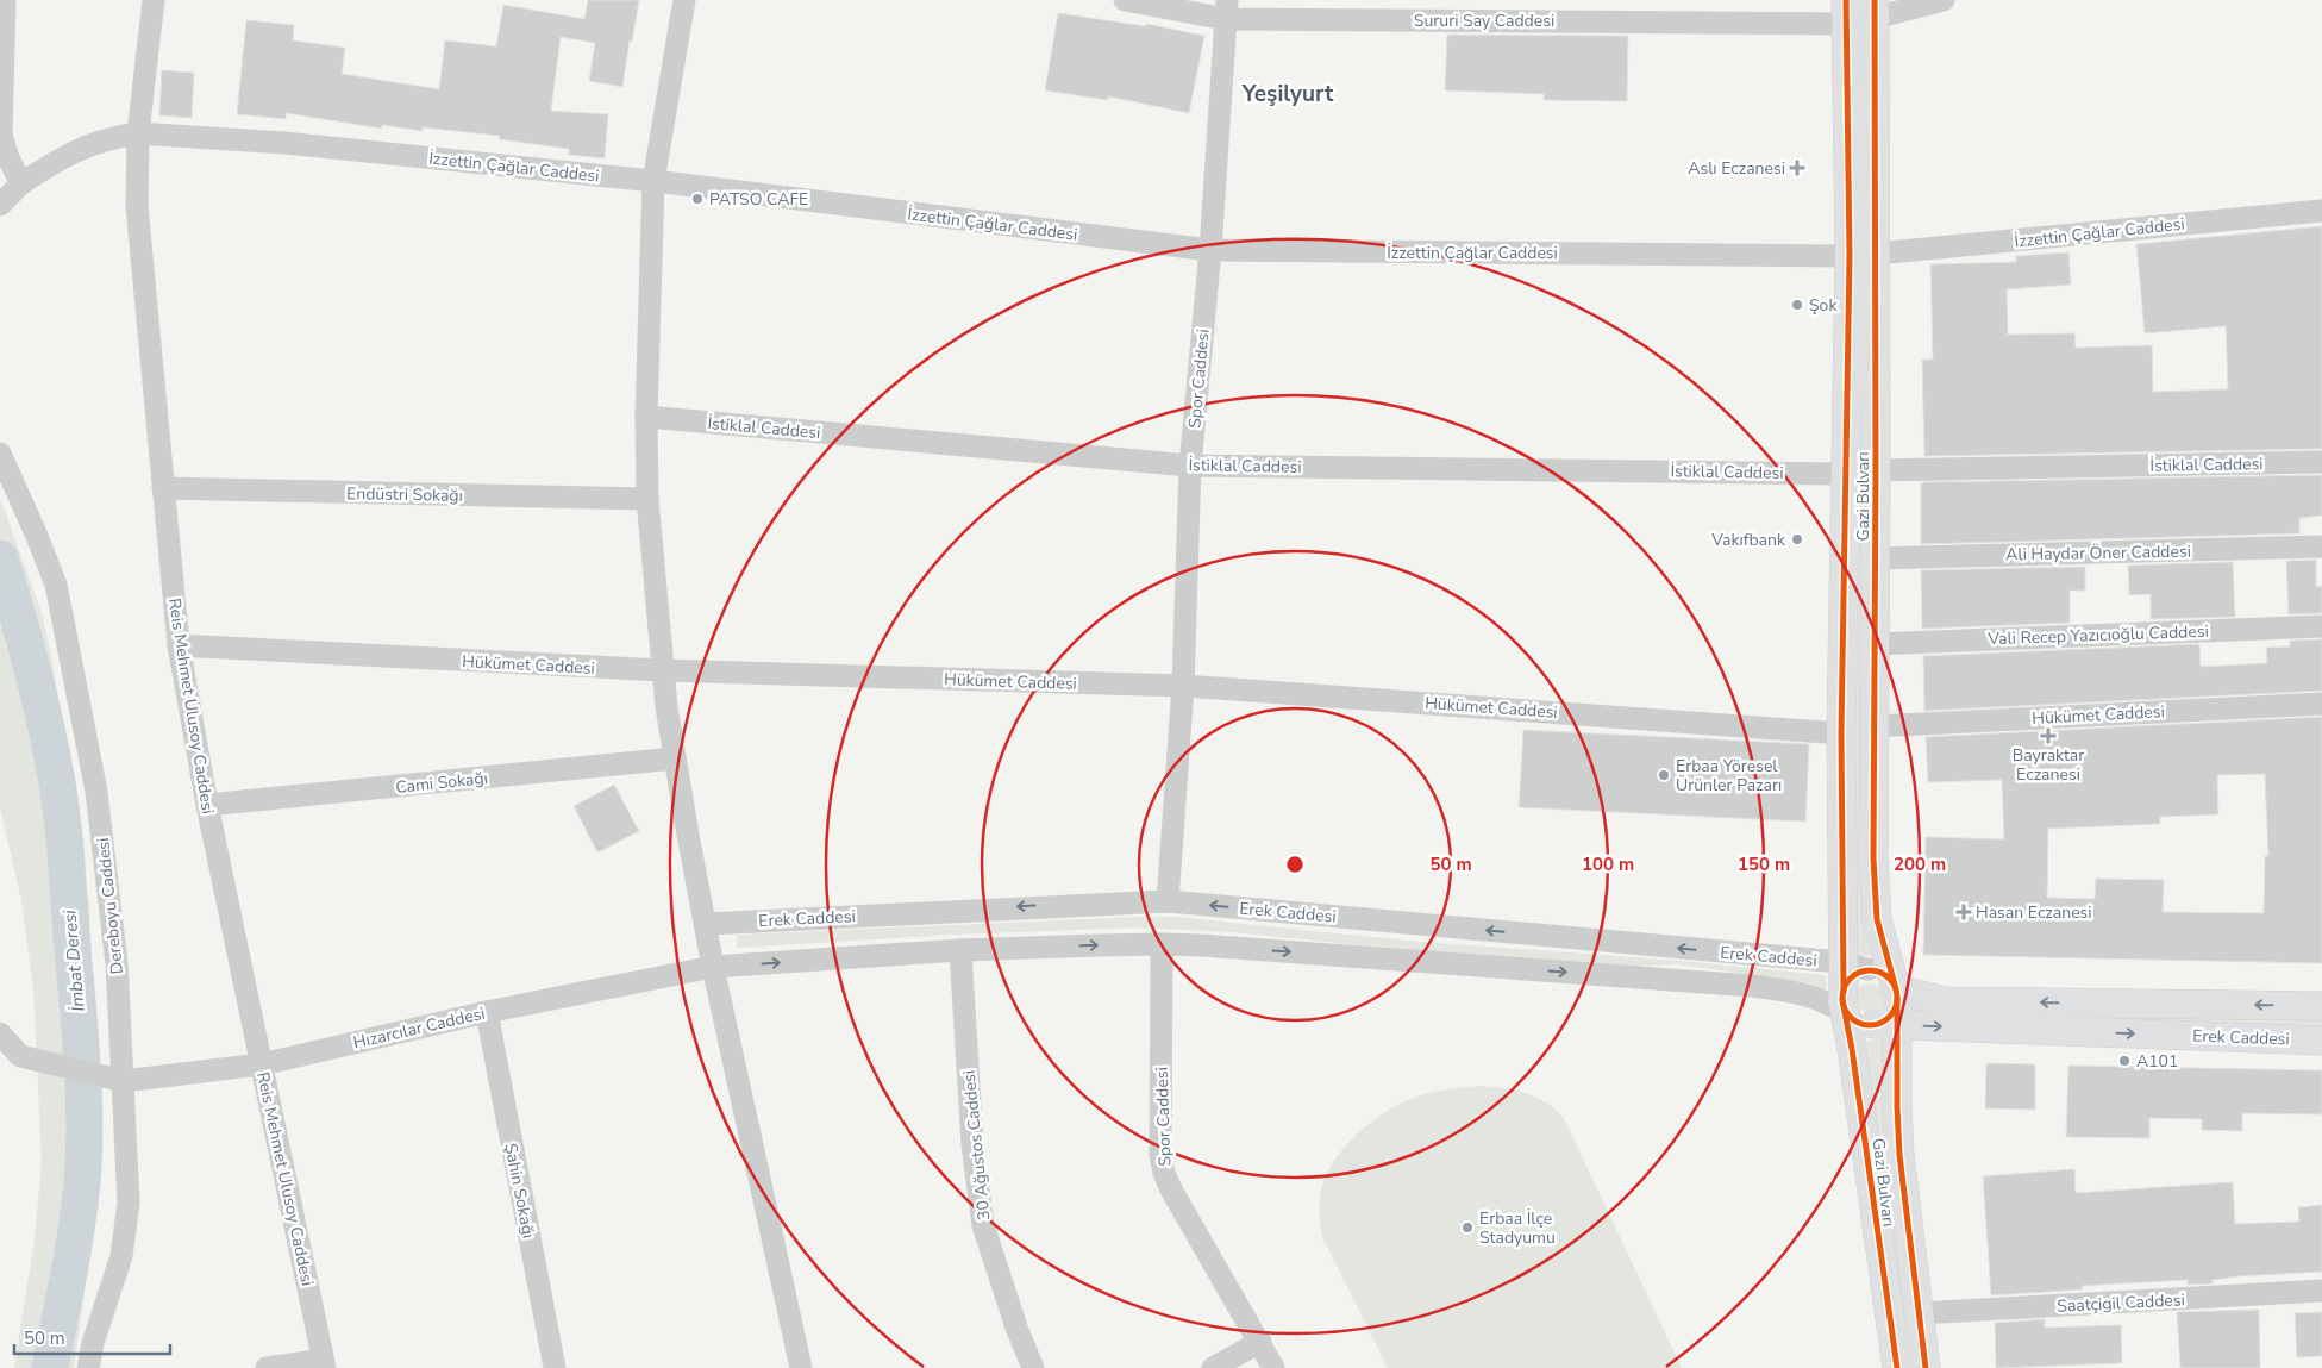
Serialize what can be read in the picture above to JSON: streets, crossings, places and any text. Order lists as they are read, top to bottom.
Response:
{
  "streets": {
    "main road": ["Gazi Bulvarı", "Erek Caddesi"],
    "street": [
      "Sururi Say Caddesi",
      "İzzettin Çağlar Caddesi",
      "Spor Caddesi",
      "İstiklal Caddesi",
      "Endüstri Sokağı",
      "Ali Haydar Öner Caddesi",
      "Vali Recep Yazıcıoğlu Caddesi",
      "Hükümet Caddesi",
      "Reis Mehmet Ulusoy Caddesi",
      "Cami Sokağı",
      "Dereboyu Caddesi",
      "Hızarcılar Caddesi",
      "30 Ağustos Caddesi",
      "Şahin Sokağı",
      "Saatçigil Caddesi"
    ]
  },
  "crossings": [
    ["Sururi Say Caddesi", "Spor Caddesi"],
    ["Sururi Say Caddesi", "Gazi Bulvarı"],
    ["İzzettin Çağlar Caddesi", "Spor Caddesi"],
    ["İzzettin Çağlar Caddesi", "Gazi Bulvarı"],
    ["İzzettin Çağlar Caddesi", "Reis Mehmet Ulusoy Caddesi"],
    ["Spor Caddesi", "İstiklal Caddesi"],
    ["Spor Caddesi", "Hükümet Caddesi"],
    ["Spor Caddesi", "Erek Caddesi"],
    ["İstiklal Caddesi", "Gazi Bulvarı"],
    ["Endüstri Sokağı", "Reis Mehmet Ulusoy Caddesi"],
    ["Gazi Bulvarı", "Ali Haydar Öner Caddesi"],
    ["Gazi Bulvarı", "Vali Recep Yazıcıoğlu Caddesi"],
    ["Gazi Bulvarı", "Hükümet Caddesi"],
    ["Gazi Bulvarı", "Erek Caddesi"],
    ["Gazi Bulvarı", "Saatçigil Caddesi"],
    ["Hükümet Caddesi", "Reis Mehmet Ulusoy Caddesi"],
    ["Reis Mehmet Ulusoy Caddesi", "Cami Sokağı"],
    ["Reis Mehmet Ulusoy Caddesi", "Hızarcılar Caddesi"],
    ["Dereboyu Caddesi", "Hızarcılar Caddesi"],
    ["Erek Caddesi", "Hızarcılar Caddesi"],
    ["Erek Caddesi", "30 Ağustos Caddesi"],
    ["Hızarcılar Caddesi", "Şahin Sokağı"]
  ],
  "districts": ["Yeşilyurt"],
  "water": ["İmbat Deresi"],
  "places": {
    "health": ["Aslı Eczanesi", "Bayraktar Eczanesi", "Hasan Eczanesi"],
    "other": [
      "PATSO CAFE",
      "Şok",
      "Vakıfbank",
      "Erbaa Yöresel Ürünler Pazarı",
      "A101",
      "Erbaa İlçe Stadyumu"
    ]
  },
  "scale_bar": "50 m",
  "rings": [
    "50 m",
    "100 m",
    "150 m",
    "200 m"
  ]
}
